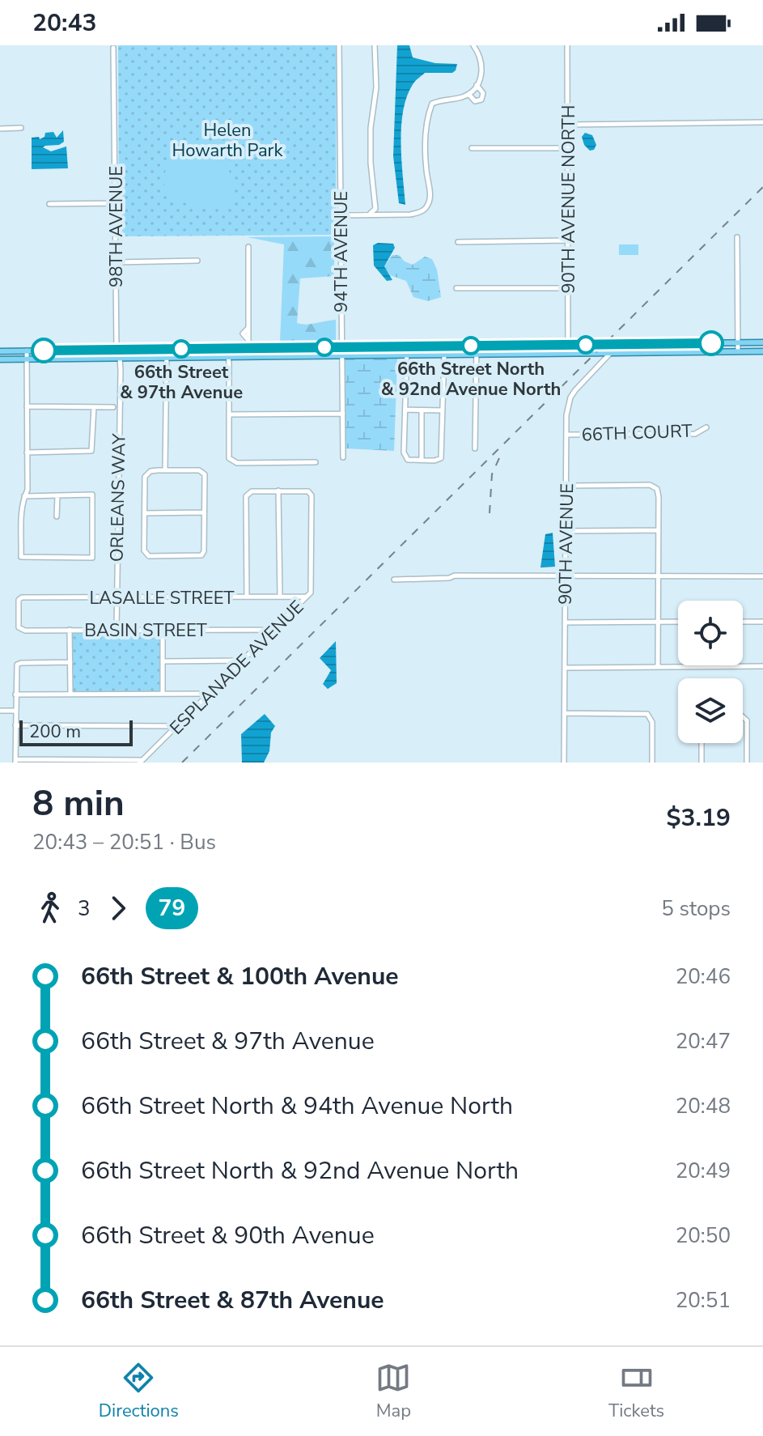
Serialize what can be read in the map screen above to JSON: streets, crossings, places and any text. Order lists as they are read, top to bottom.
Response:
{
  "streets": {
    "street": [
      "90TH AVENUE NORTH",
      "98TH AVENUE",
      "94TH AVENUE",
      "66TH COURT",
      "ORLEANS WAY",
      "90TH AVENUE",
      "LASALLE STREET",
      "BASIN STREET",
      "ESPLANADE AVENUE"
    ]
  },
  "crossings": [
    ["98TH AVENUE", "ORLEANS WAY"],
    ["66TH COURT", "90TH AVENUE"],
    ["ORLEANS WAY", "LASALLE STREET"],
    ["ORLEANS WAY", "BASIN STREET"],
    ["LASALLE STREET", "BASIN STREET"],
    ["LASALLE STREET", "ESPLANADE AVENUE"],
    ["BASIN STREET", "ESPLANADE AVENUE"]
  ],
  "parks": ["Helen Howarth Park"],
  "places": ["66th Street North & 92nd Avenue North", "66th Street & 97th Avenue"],
  "lines": ["bus line 79"],
  "scale_bar": "200 m",
  "page": {
    "status": "20:43",
    "scale": "200 m",
    "heading": ["8 min", "20:43 – 20:51 · Bus", "$3.19"],
    "legs": ["3", "79", "5 stops"],
    "list": [
      {
        "name": "66th Street & 100th Avenue",
        "value": "20:46"
      },
      {
        "name": "66th Street & 97th Avenue",
        "value": "20:47"
      },
      {
        "name": "66th Street North & 94th Avenue North",
        "value": "20:48"
      },
      {
        "name": "66th Street North & 92nd Avenue North",
        "value": "20:49"
      },
      {
        "name": "66th Street & 90th Avenue",
        "value": "20:50"
      },
      {
        "name": "66th Street & 87th Avenue",
        "value": "20:51"
      }
    ],
    "tabs": ["Directions", "Map", "Tickets"]
  }
}
